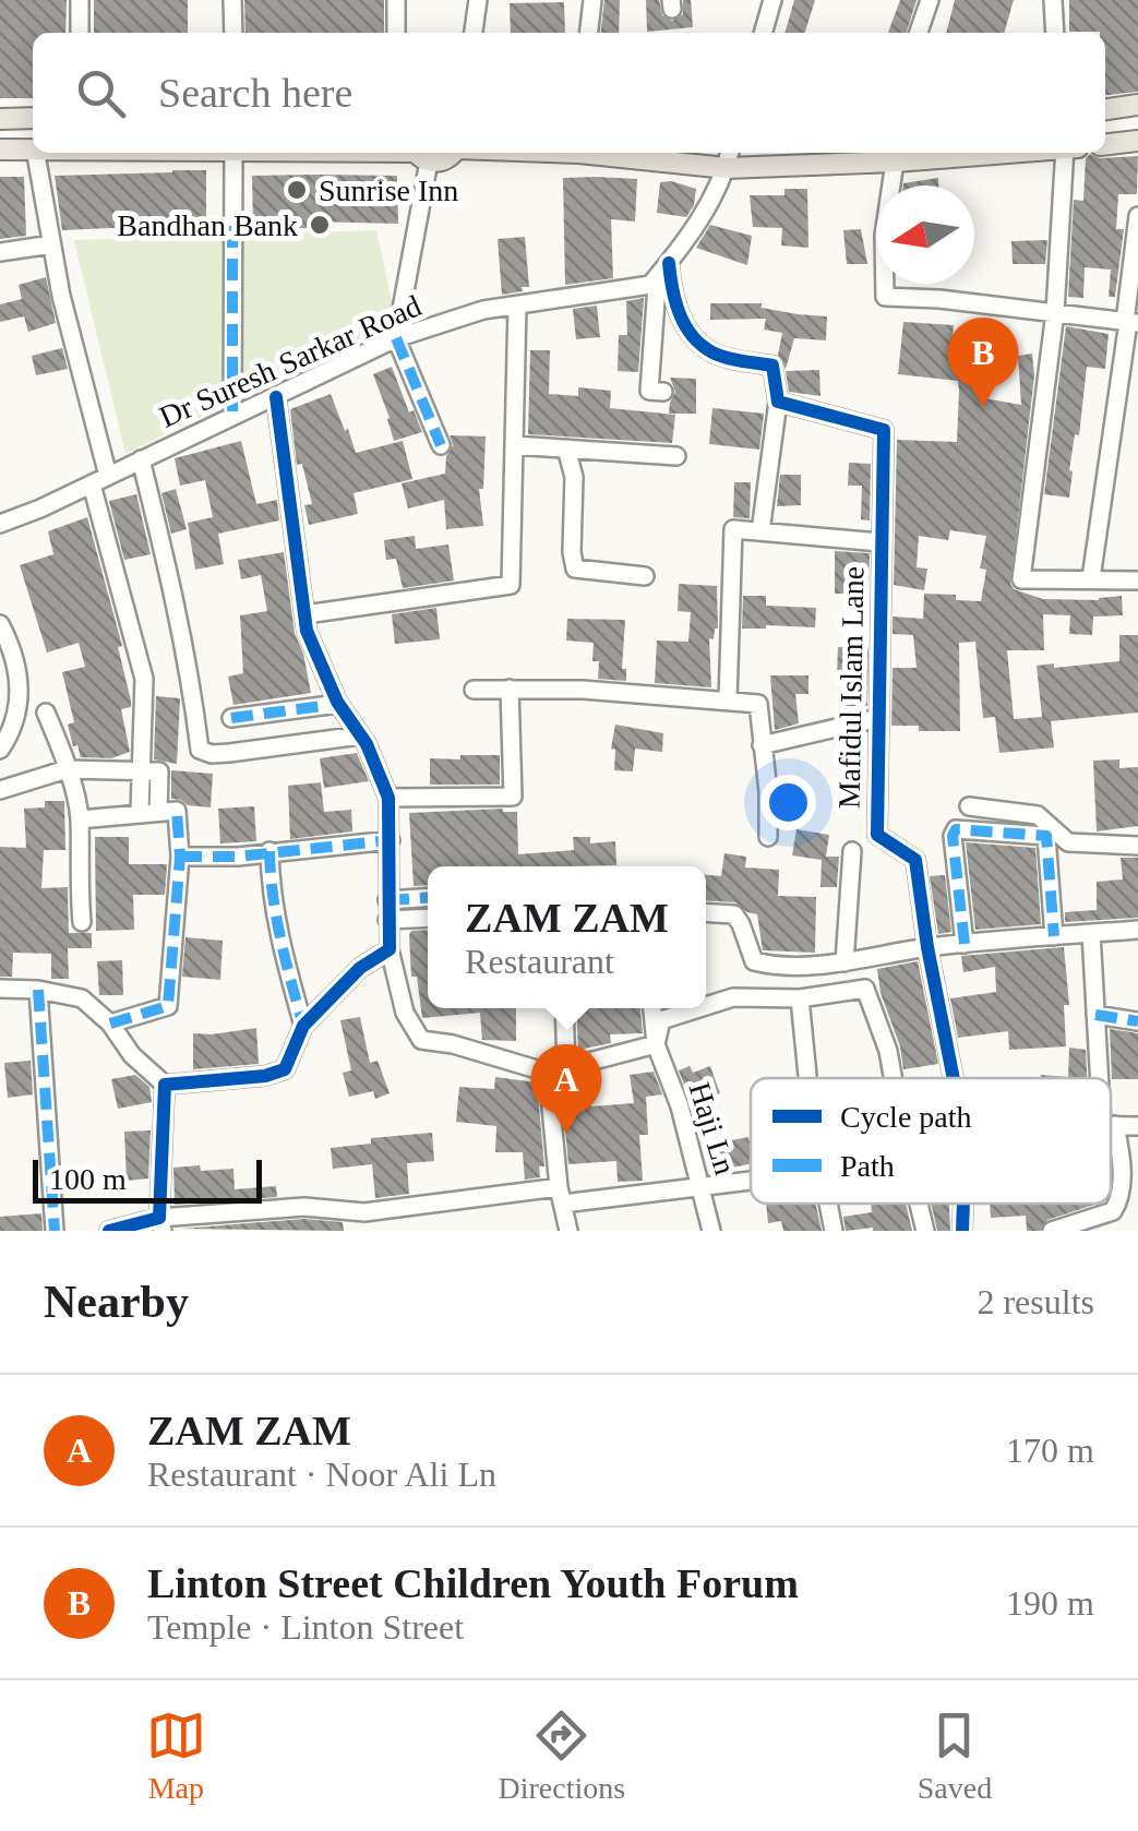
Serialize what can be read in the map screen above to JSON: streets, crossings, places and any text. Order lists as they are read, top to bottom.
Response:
{
  "streets": {
    "street": ["Dr Suresh Sarkar Road", "Mafidul Islam Lane", "Haji Ln"]
  },
  "places": ["Sunrise Inn", "Bandhan Bank"],
  "legend": ["Cycle path", "Path"],
  "scale_bar": "100 m",
  "north": "left",
  "page": {
    "search": "Search here",
    "pins": ["B", "A"],
    "popup": ["ZAM ZAM", "Restaurant"],
    "scale": "100 m",
    "heading": ["Nearby", "2 results"],
    "list": [
      {
        "mark": "A",
        "name": "ZAM ZAM",
        "note": "Restaurant · Noor Ali Ln",
        "value": "170 m"
      },
      {
        "mark": "B",
        "name": "Linton Street Children Youth Forum",
        "note": "Temple · Linton Street",
        "value": "190 m"
      }
    ],
    "nav": ["Map", "Directions", "Saved"]
  }
}
